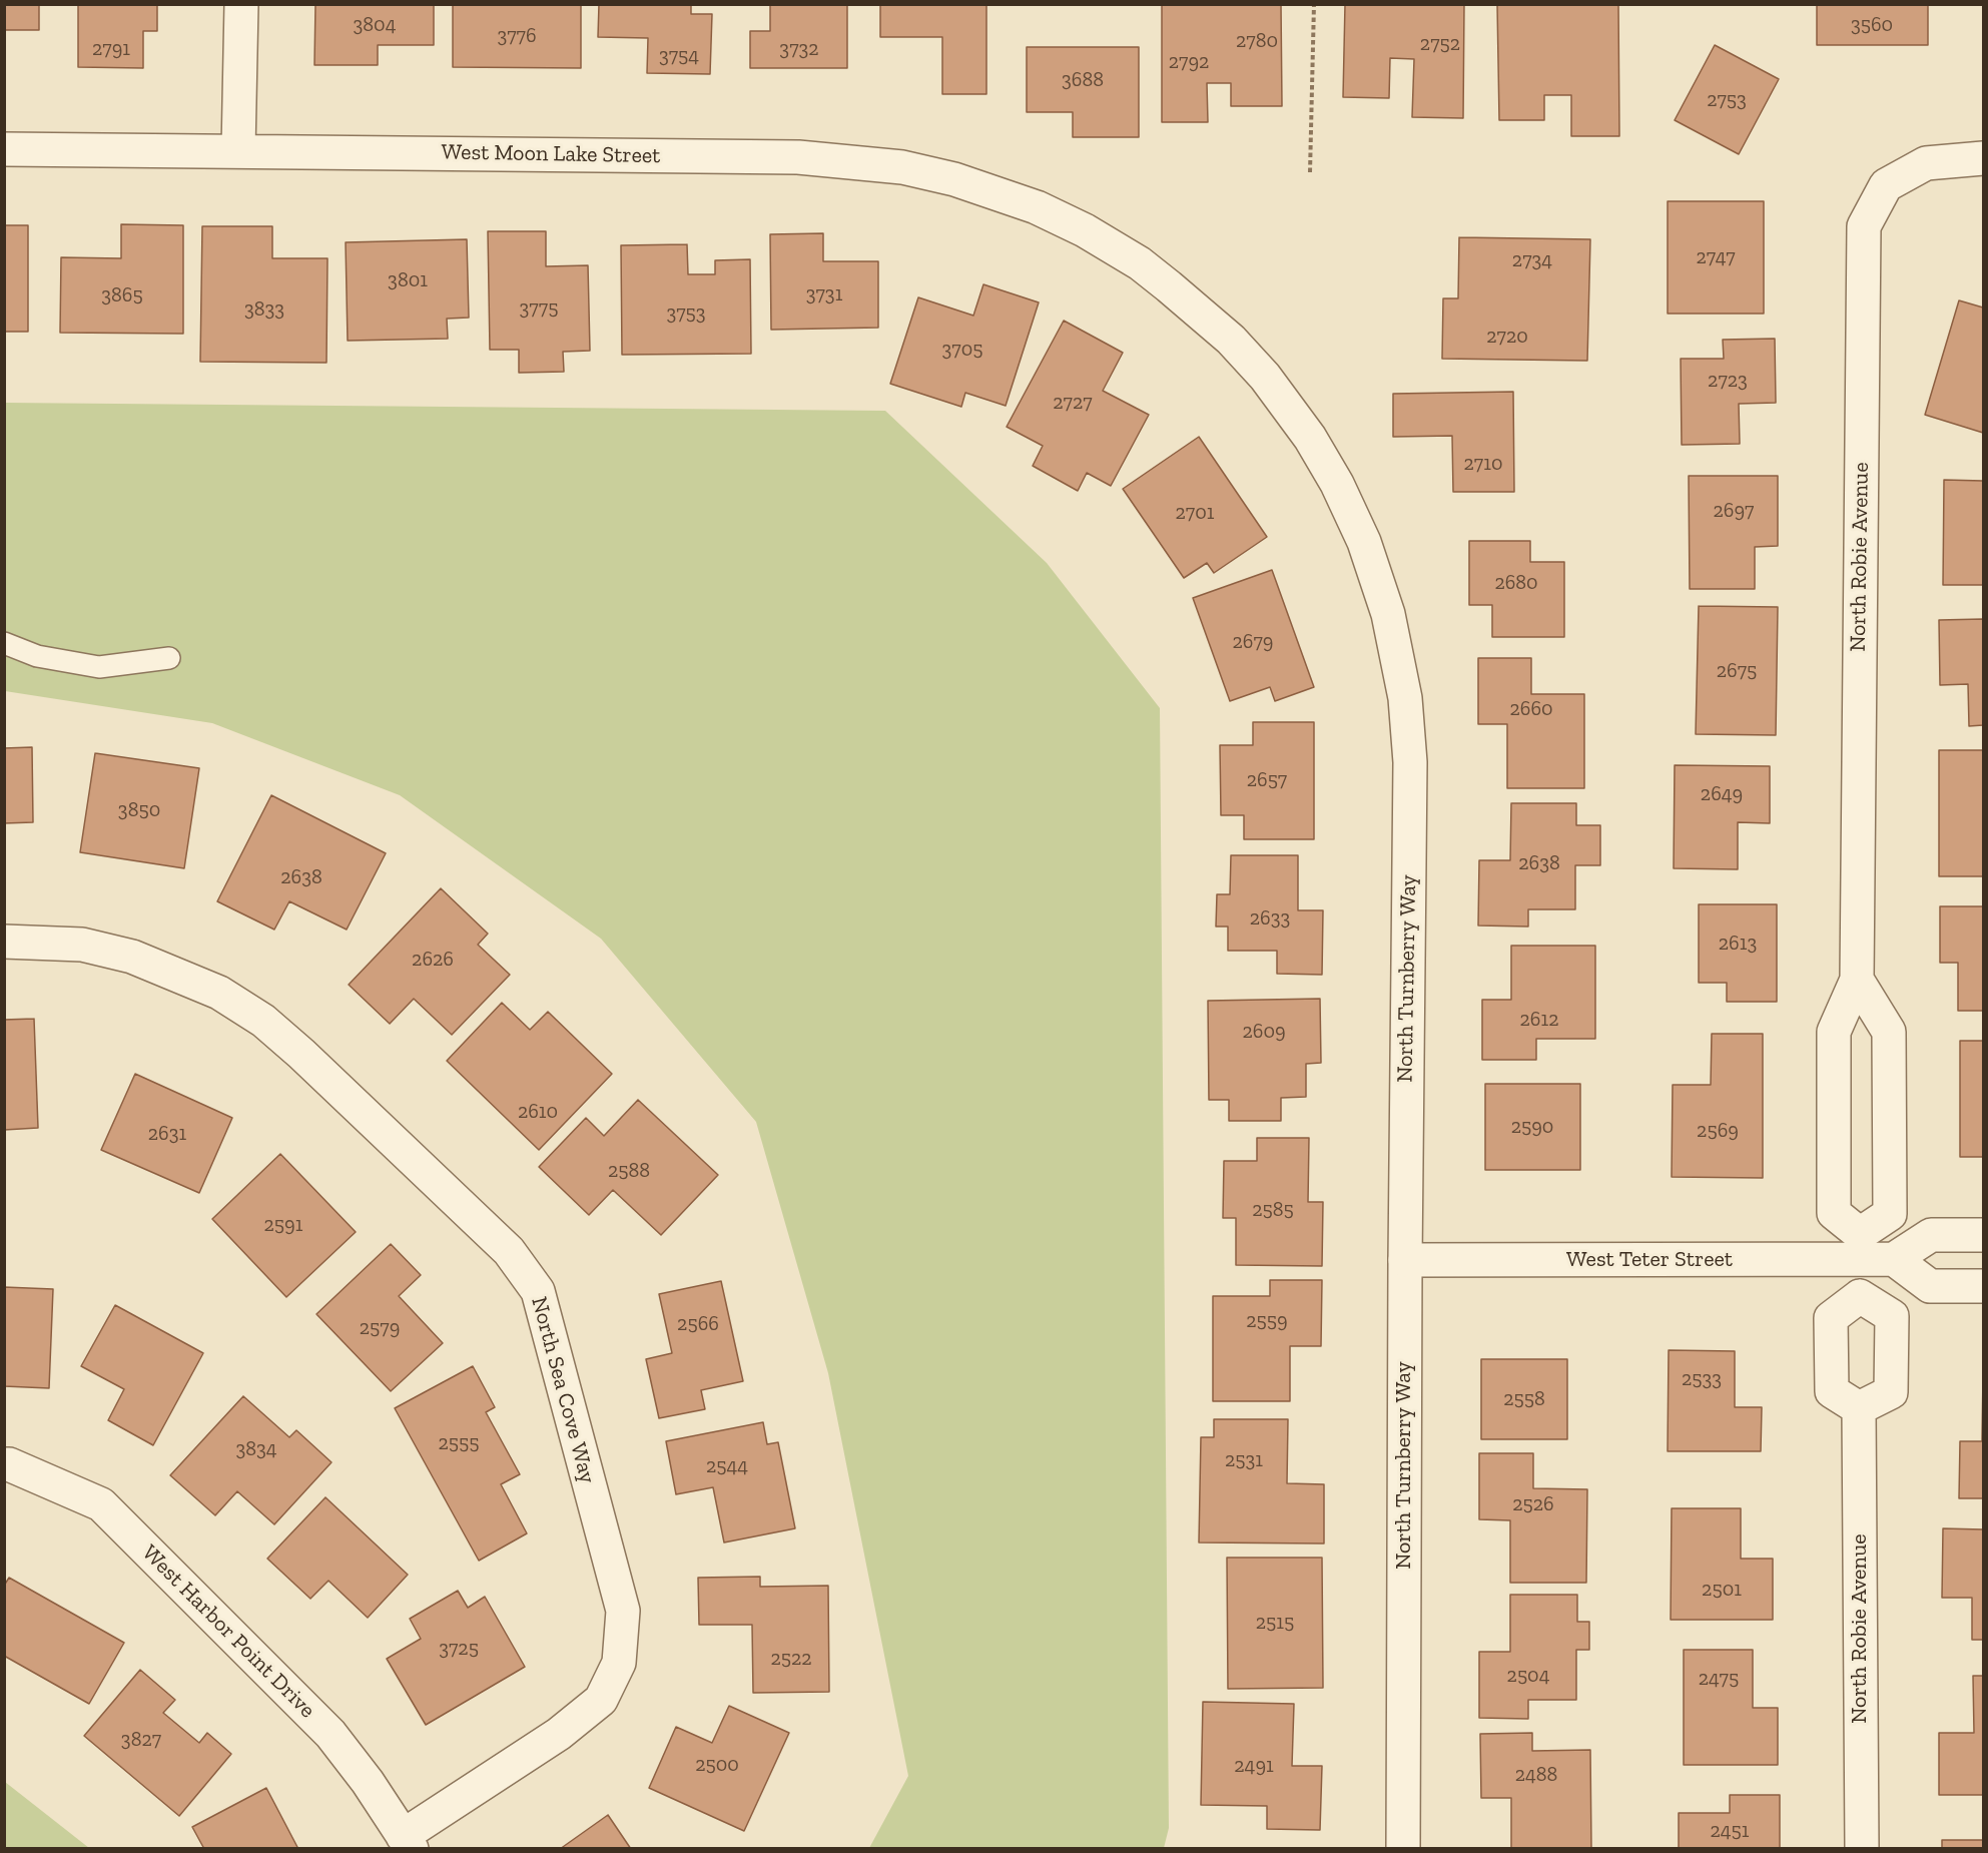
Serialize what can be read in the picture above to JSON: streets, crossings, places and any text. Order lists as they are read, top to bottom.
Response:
{
  "streets": {
    "street": [
      "West Moon Lake Street",
      "North Robie Avenue",
      "North Turnberry Way",
      "West Teter Street",
      "North Sea Cove Way",
      "West Harbor Point Drive"
    ]
  },
  "crossings": [
    ["West Moon Lake Street", "North Turnberry Way"],
    ["North Robie Avenue", "West Teter Street"],
    ["North Turnberry Way", "West Teter Street"],
    ["North Sea Cove Way", "West Harbor Point Drive"]
  ],
  "house_numbers": [
    "3804",
    "3560",
    "3776",
    "2780",
    "2752",
    "2791",
    "3732",
    "3754",
    "2792",
    "3688",
    "2753",
    "2747",
    "2734",
    "3801",
    "3731",
    "3865",
    "3775",
    "3833",
    "3753",
    "2720",
    "3705",
    "2723",
    "2727",
    "2710",
    "2697",
    "2701",
    "2680",
    "2679",
    "2675",
    "2660",
    "2657",
    "2649",
    "3850",
    "2638",
    "2638",
    "2633",
    "2613",
    "2626",
    "2612",
    "2609",
    "2610",
    "2590",
    "2569",
    "2631",
    "2588",
    "2585",
    "2591",
    "2559",
    "2566",
    "2579",
    "2533",
    "2558",
    "2555",
    "3834",
    "2531",
    "2544",
    "2526",
    "2501",
    "2515",
    "3725",
    "2522",
    "2504",
    "2475",
    "3827",
    "2500",
    "2491",
    "2488",
    "2451"
  ]
}
